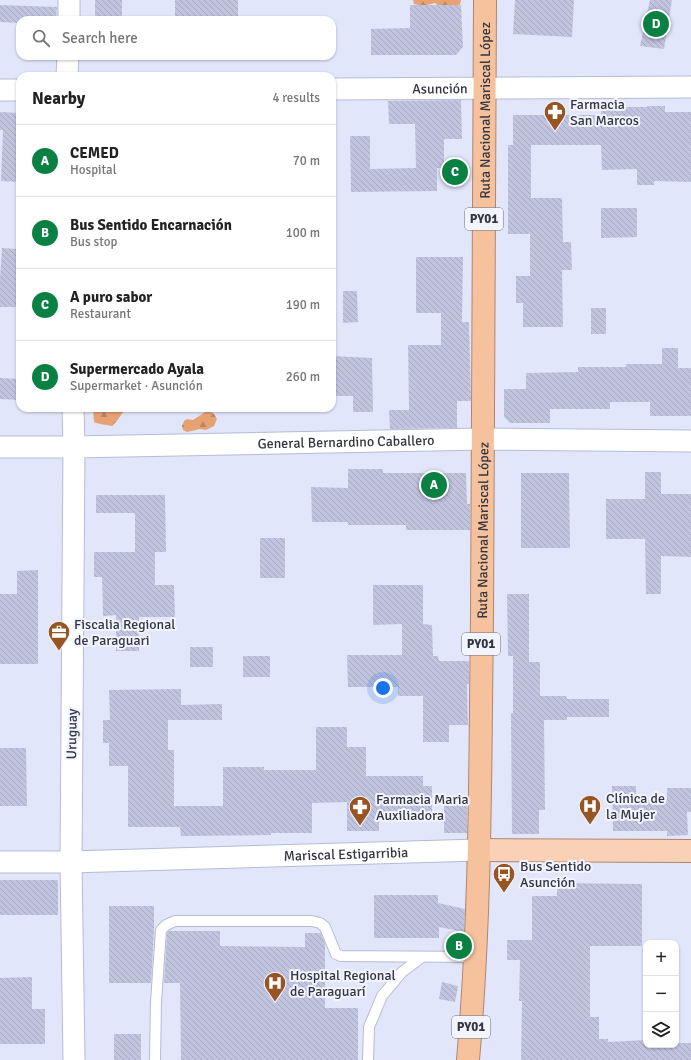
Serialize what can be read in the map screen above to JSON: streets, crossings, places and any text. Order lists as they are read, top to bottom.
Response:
{
  "streets": {
    "highway": ["Ruta Nacional Mariscal López", "PY01"],
    "main road": ["Mariscal Estigarribia"],
    "street": ["Asunción", "General Bernardino Caballero", "Uruguay"]
  },
  "crossings": [
    ["Asunción", "Ruta Nacional Mariscal López"],
    ["Ruta Nacional Mariscal López", "General Bernardino Caballero"],
    ["Ruta Nacional Mariscal López", "Mariscal Estigarribia"],
    ["General Bernardino Caballero", "Uruguay"],
    ["Uruguay", "Mariscal Estigarribia"]
  ],
  "places": {
    "pharmacy": ["Farmacia San Marcos", "Farmacia Maria Auxiliadora"],
    "office": ["Fiscalia Regional de Paraguari"],
    "hospital": ["Clínica de la Mujer", "Hospital Regional de Paraguarí"],
    "bus stop": ["Bus Sentido Asunción"]
  },
  "page": {
    "pins": [
      "D",
      "C",
      "A",
      "B"
    ],
    "search": "Search here",
    "heading": ["Nearby", "4 results"],
    "list": [
      {
        "mark": "A",
        "name": "CEMED",
        "note": "Hospital",
        "value": "70 m"
      },
      {
        "mark": "B",
        "name": "Bus Sentido Encarnación",
        "note": "Bus stop",
        "value": "100 m"
      },
      {
        "mark": "C",
        "name": "A puro sabor",
        "note": "Restaurant",
        "value": "190 m"
      },
      {
        "mark": "D",
        "name": "Supermercado Ayala",
        "note": "Supermarket · Asunción",
        "value": "260 m"
      }
    ],
    "map_buttons": ["+", "−"]
  }
}
